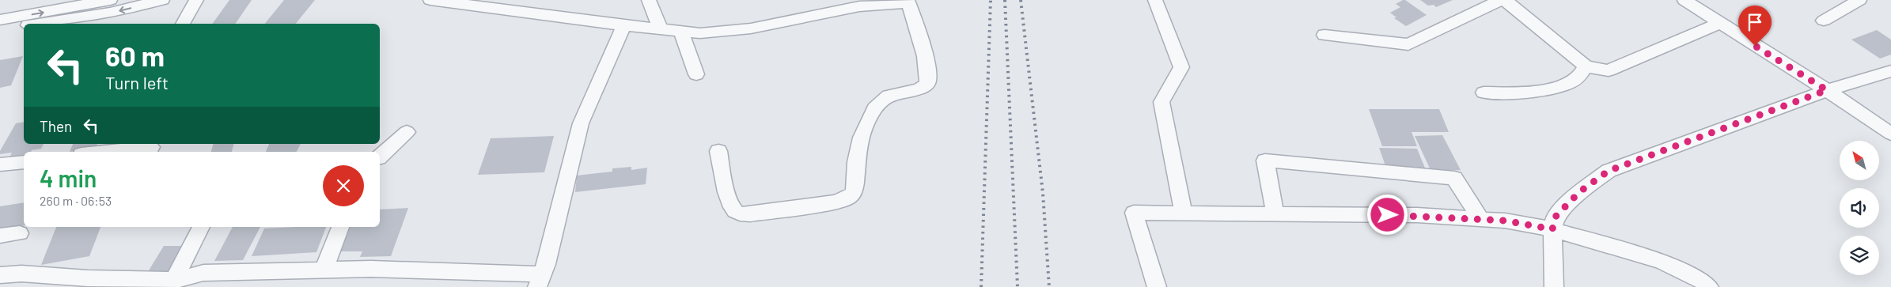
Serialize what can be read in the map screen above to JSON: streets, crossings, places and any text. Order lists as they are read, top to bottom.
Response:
{
  "north": "top left",
  "page": {
    "turn": ["60 m", "Turn left"],
    "then": "Then",
    "heading": ["4 min", "260 m · 06:53"]
  }
}
